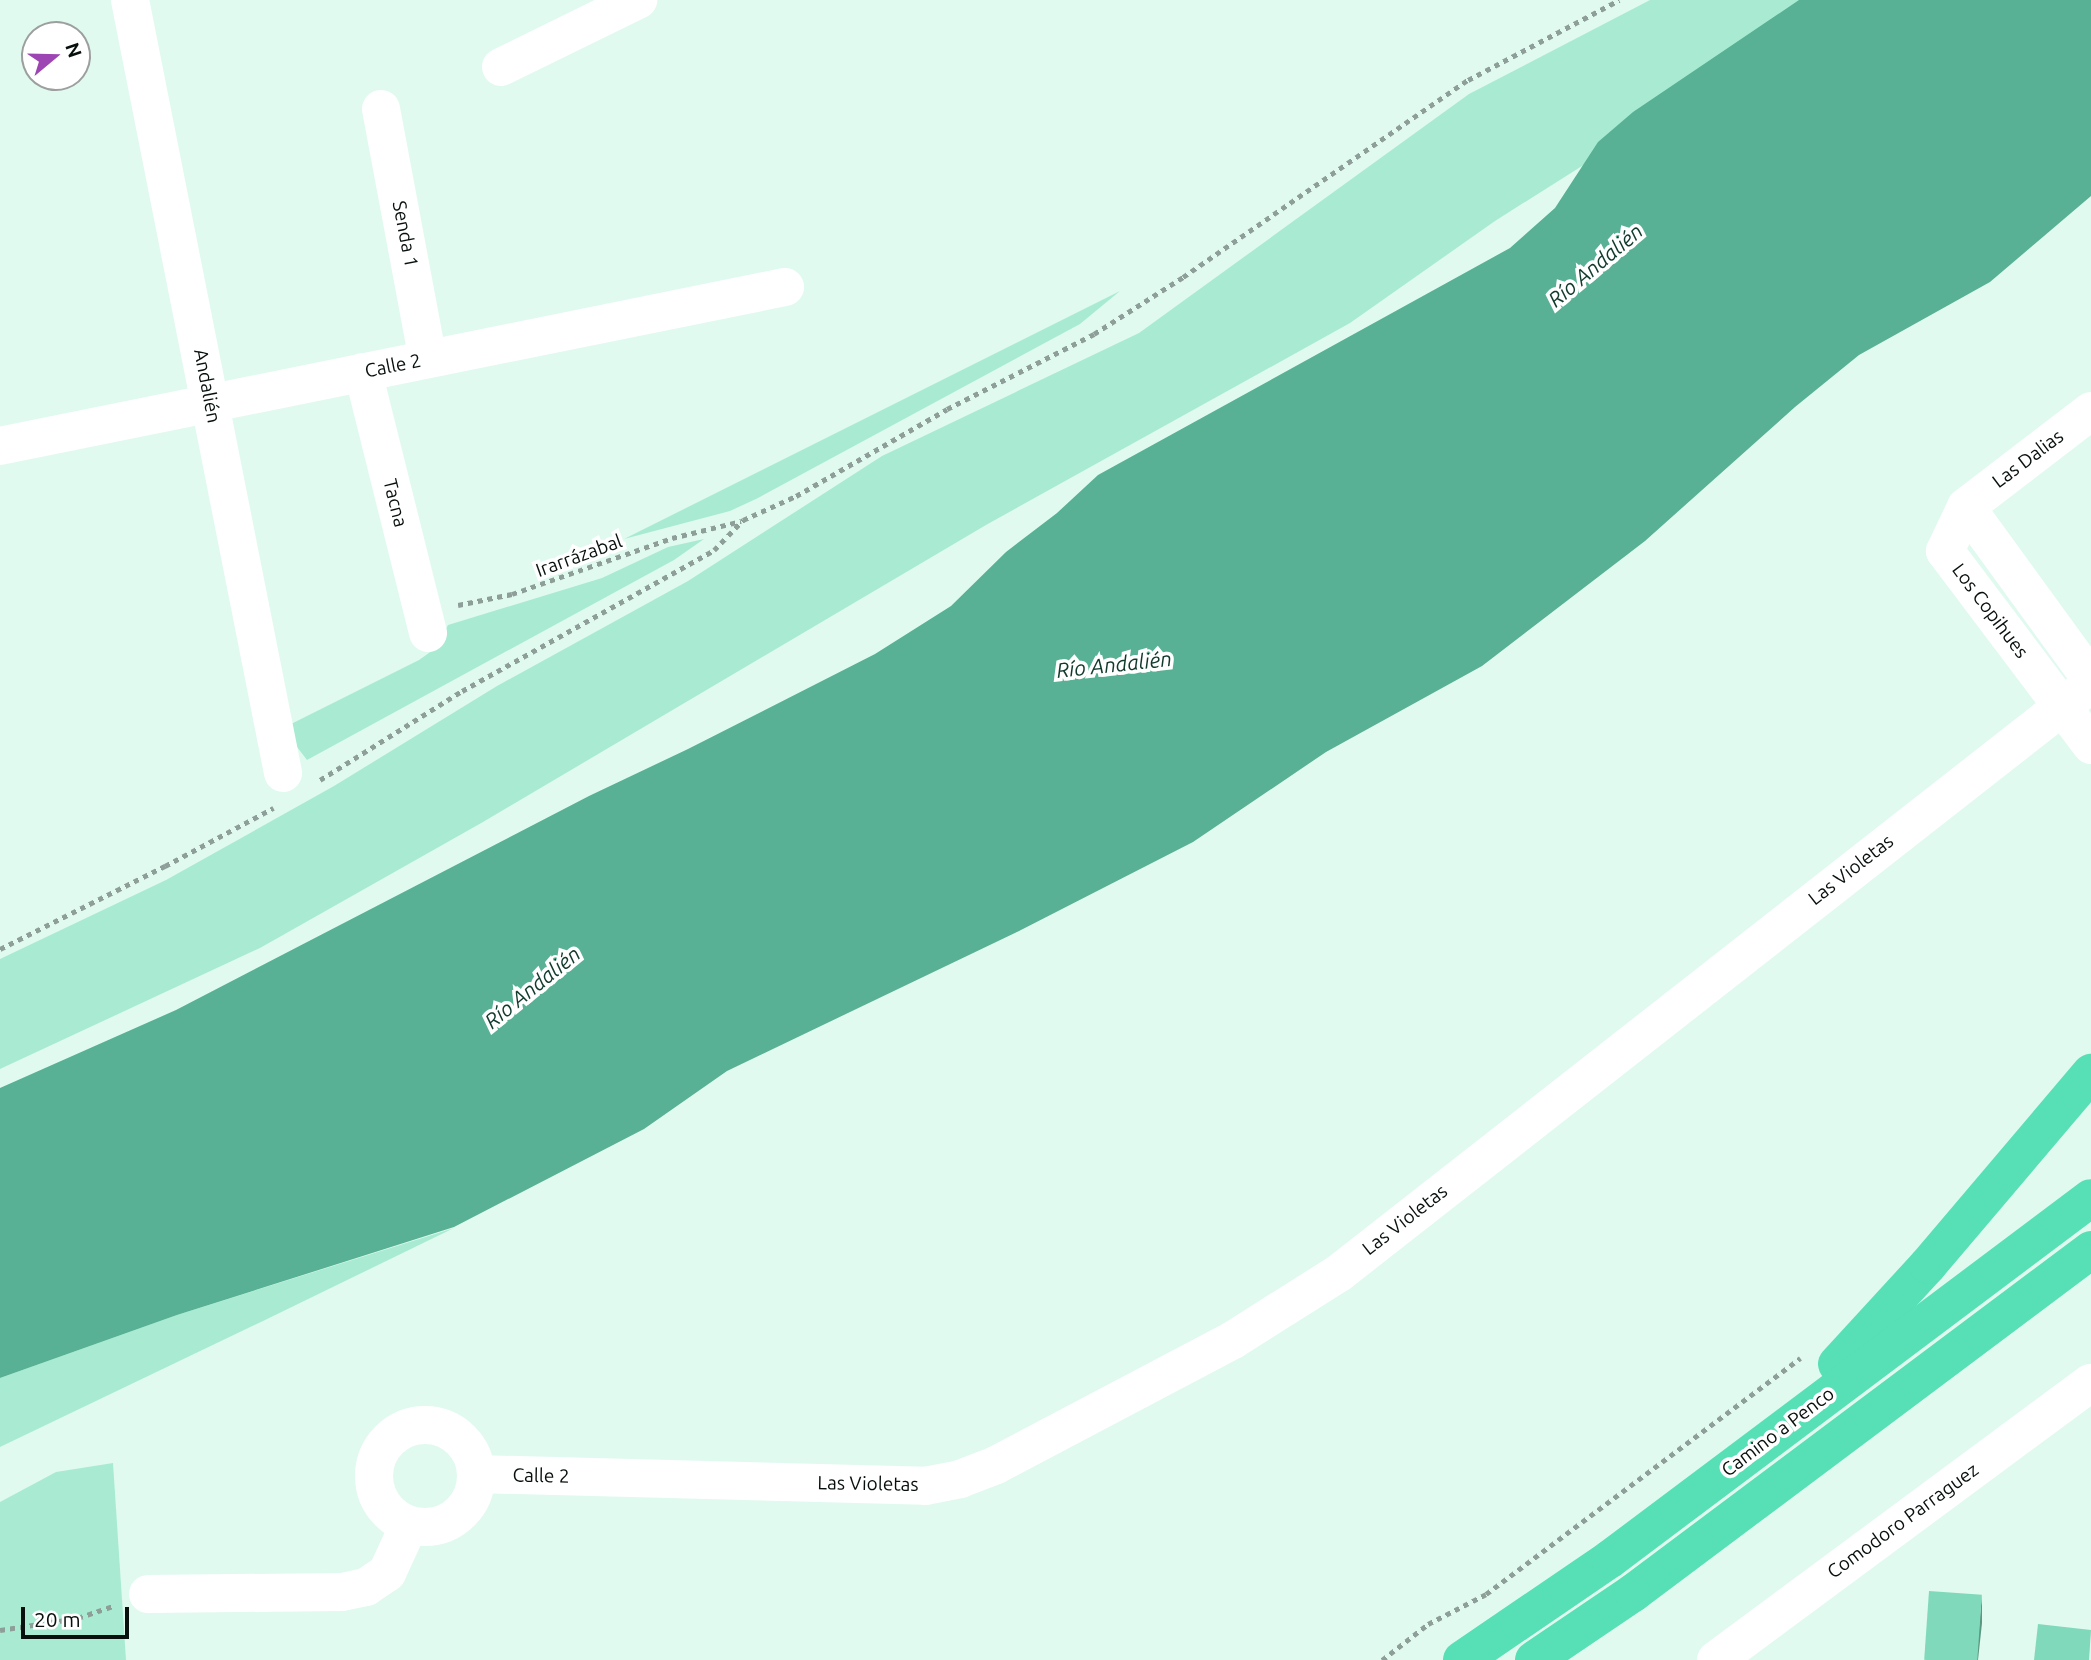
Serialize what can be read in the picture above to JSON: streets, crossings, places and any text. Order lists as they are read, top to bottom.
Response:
{
  "streets": {
    "highway": ["Camino a Penco"],
    "street": [
      "Senda 1",
      "Calle 2",
      "Andalién",
      "Las Dalias",
      "Tacna",
      "Los Copihues",
      "Las Violetas",
      "Comodoro Parraguez"
    ],
    "path": ["Irarrázabal"]
  },
  "crossings": [
    ["Senda 1", "Calle 2"],
    ["Calle 2", "Andalién"],
    ["Calle 2", "Tacna"],
    ["Calle 2", "Las Violetas"],
    ["Las Dalias", "Los Copihues"],
    ["Tacna", "Irarrázabal"],
    ["Los Copihues", "Las Violetas"]
  ],
  "water": ["Río Andalién"],
  "scale_bar": "20 m",
  "north": "right"
}
